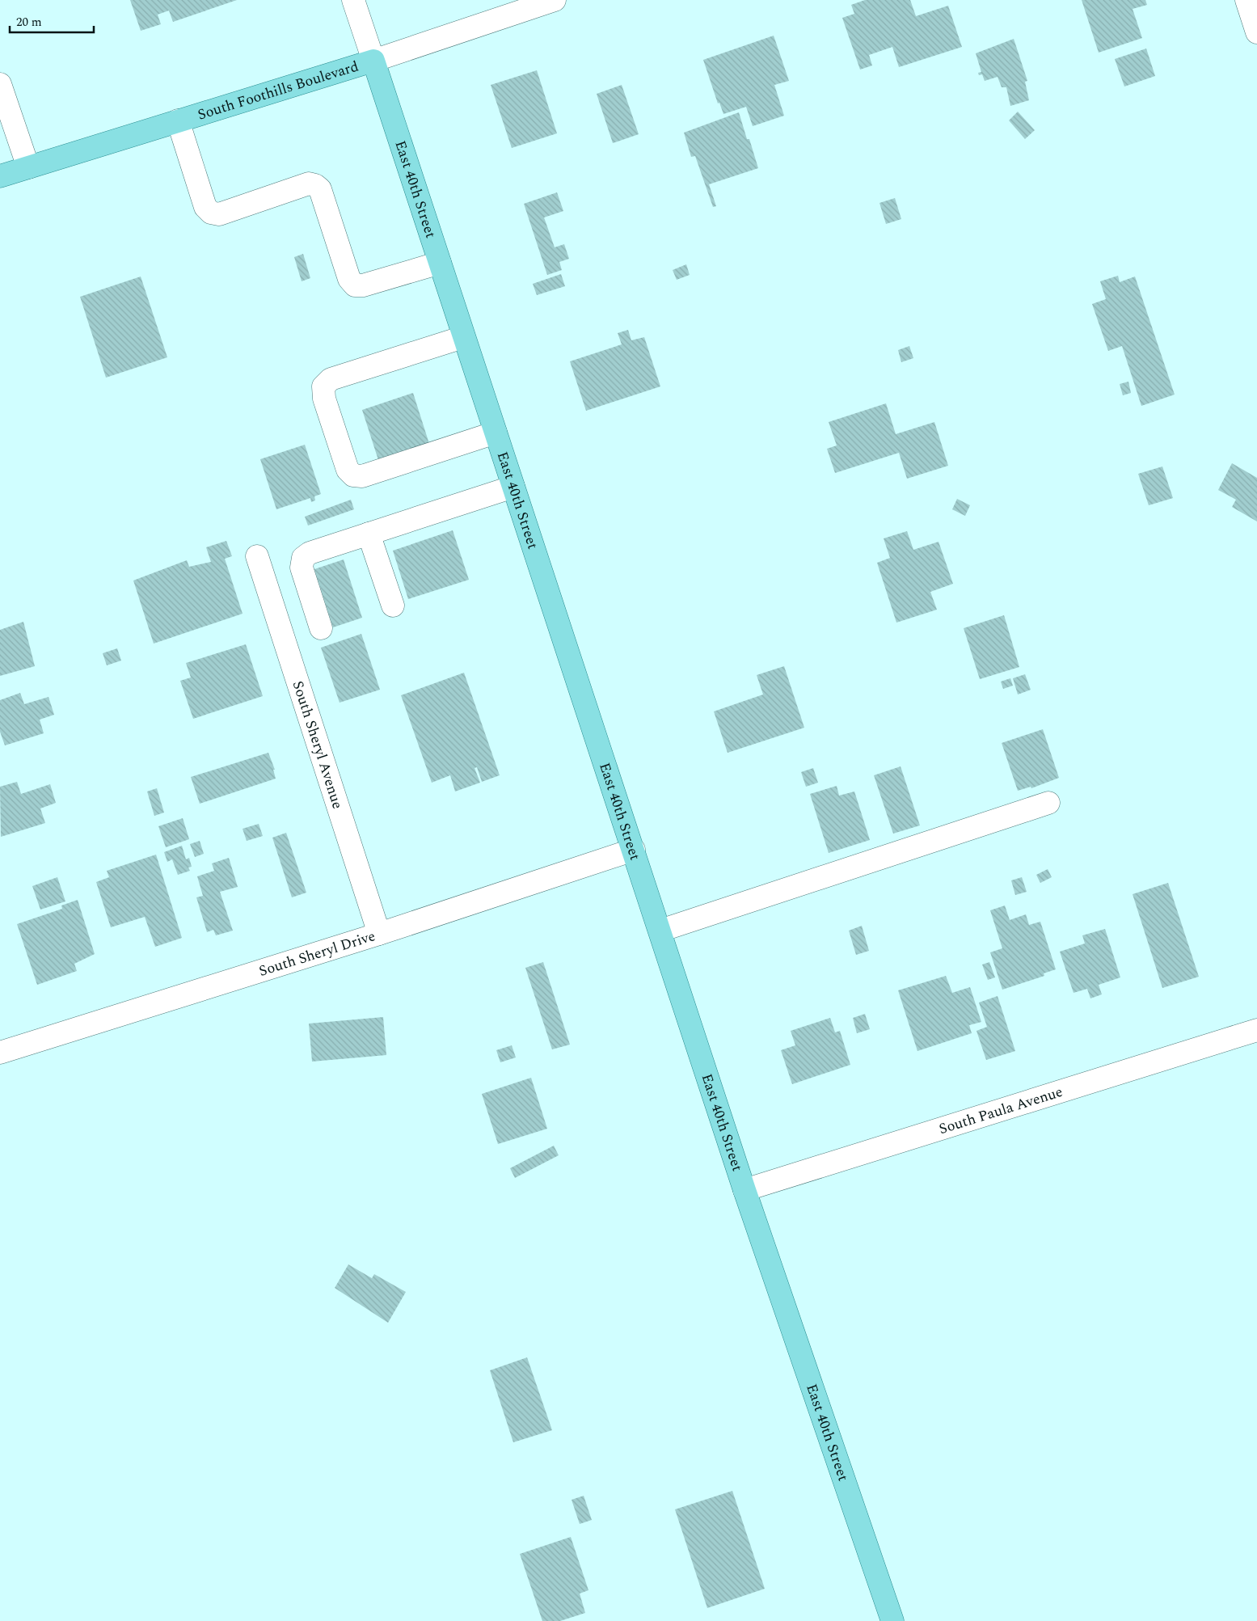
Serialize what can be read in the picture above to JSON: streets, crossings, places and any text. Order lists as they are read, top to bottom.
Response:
{
  "streets": {
    "main road": ["South Foothills Boulevard", "East 40th Street"],
    "street": ["South Sheryl Avenue", "South Sheryl Drive", "South Paula Avenue"]
  },
  "crossings": [
    ["South Foothills Boulevard", "East 40th Street"],
    ["East 40th Street", "South Sheryl Drive"],
    ["East 40th Street", "South Paula Avenue"],
    ["South Sheryl Avenue", "South Sheryl Drive"]
  ],
  "scale_bar": "20 m"
}
